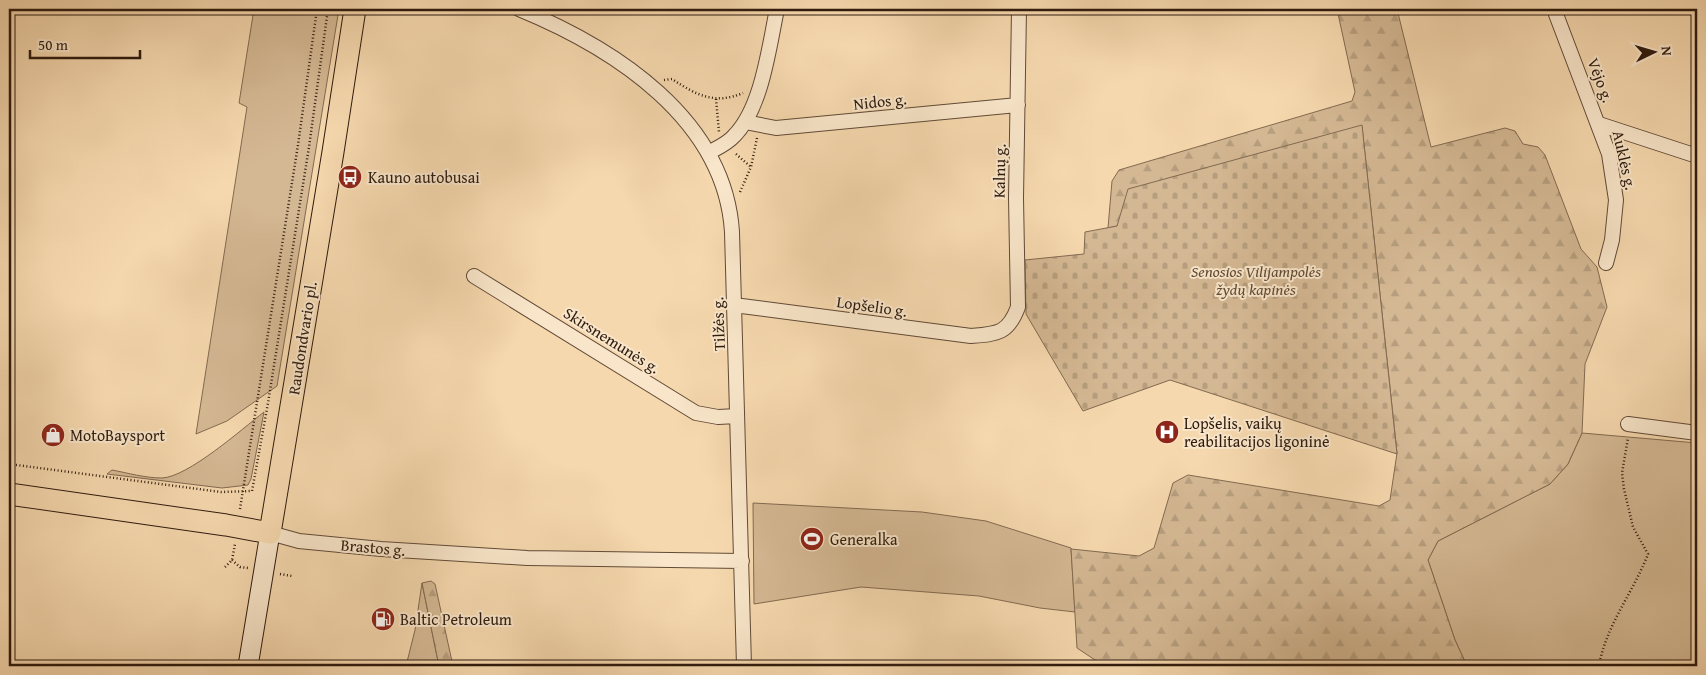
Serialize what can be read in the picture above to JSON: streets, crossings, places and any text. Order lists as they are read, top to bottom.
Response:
{
  "streets": {
    "main road": ["Raudondvario pl.", "Brastos g."],
    "street": [
      "Vėjo g.",
      "Nidos g.",
      "Auklės g.",
      "Kalnų g.",
      "Lopšelio g.",
      "Tilžės g.",
      "Skirsnemunės g."
    ]
  },
  "crossings": [
    ["Vėjo g.", "Auklės g."],
    ["Nidos g.", "Kalnų g."],
    ["Kalnų g.", "Lopšelio g."],
    ["Lopšelio g.", "Tilžės g."],
    ["Tilžės g.", "Skirsnemunės g."],
    ["Tilžės g.", "Brastos g."],
    ["Raudondvario pl.", "Brastos g."]
  ],
  "parks": ["Senosios Vilijampolės žydų kapinės"],
  "places": {
    "bus stop": ["Kauno autobusai"],
    "hospital": ["Lopšelis, vaikų reabilitacijos ligoninė"],
    "shop": ["MotoBaysport"],
    "sports": ["Generalka"],
    "fuel station": ["Baltic Petroleum"]
  },
  "scale_bar": "50 m",
  "north": "right"
}
